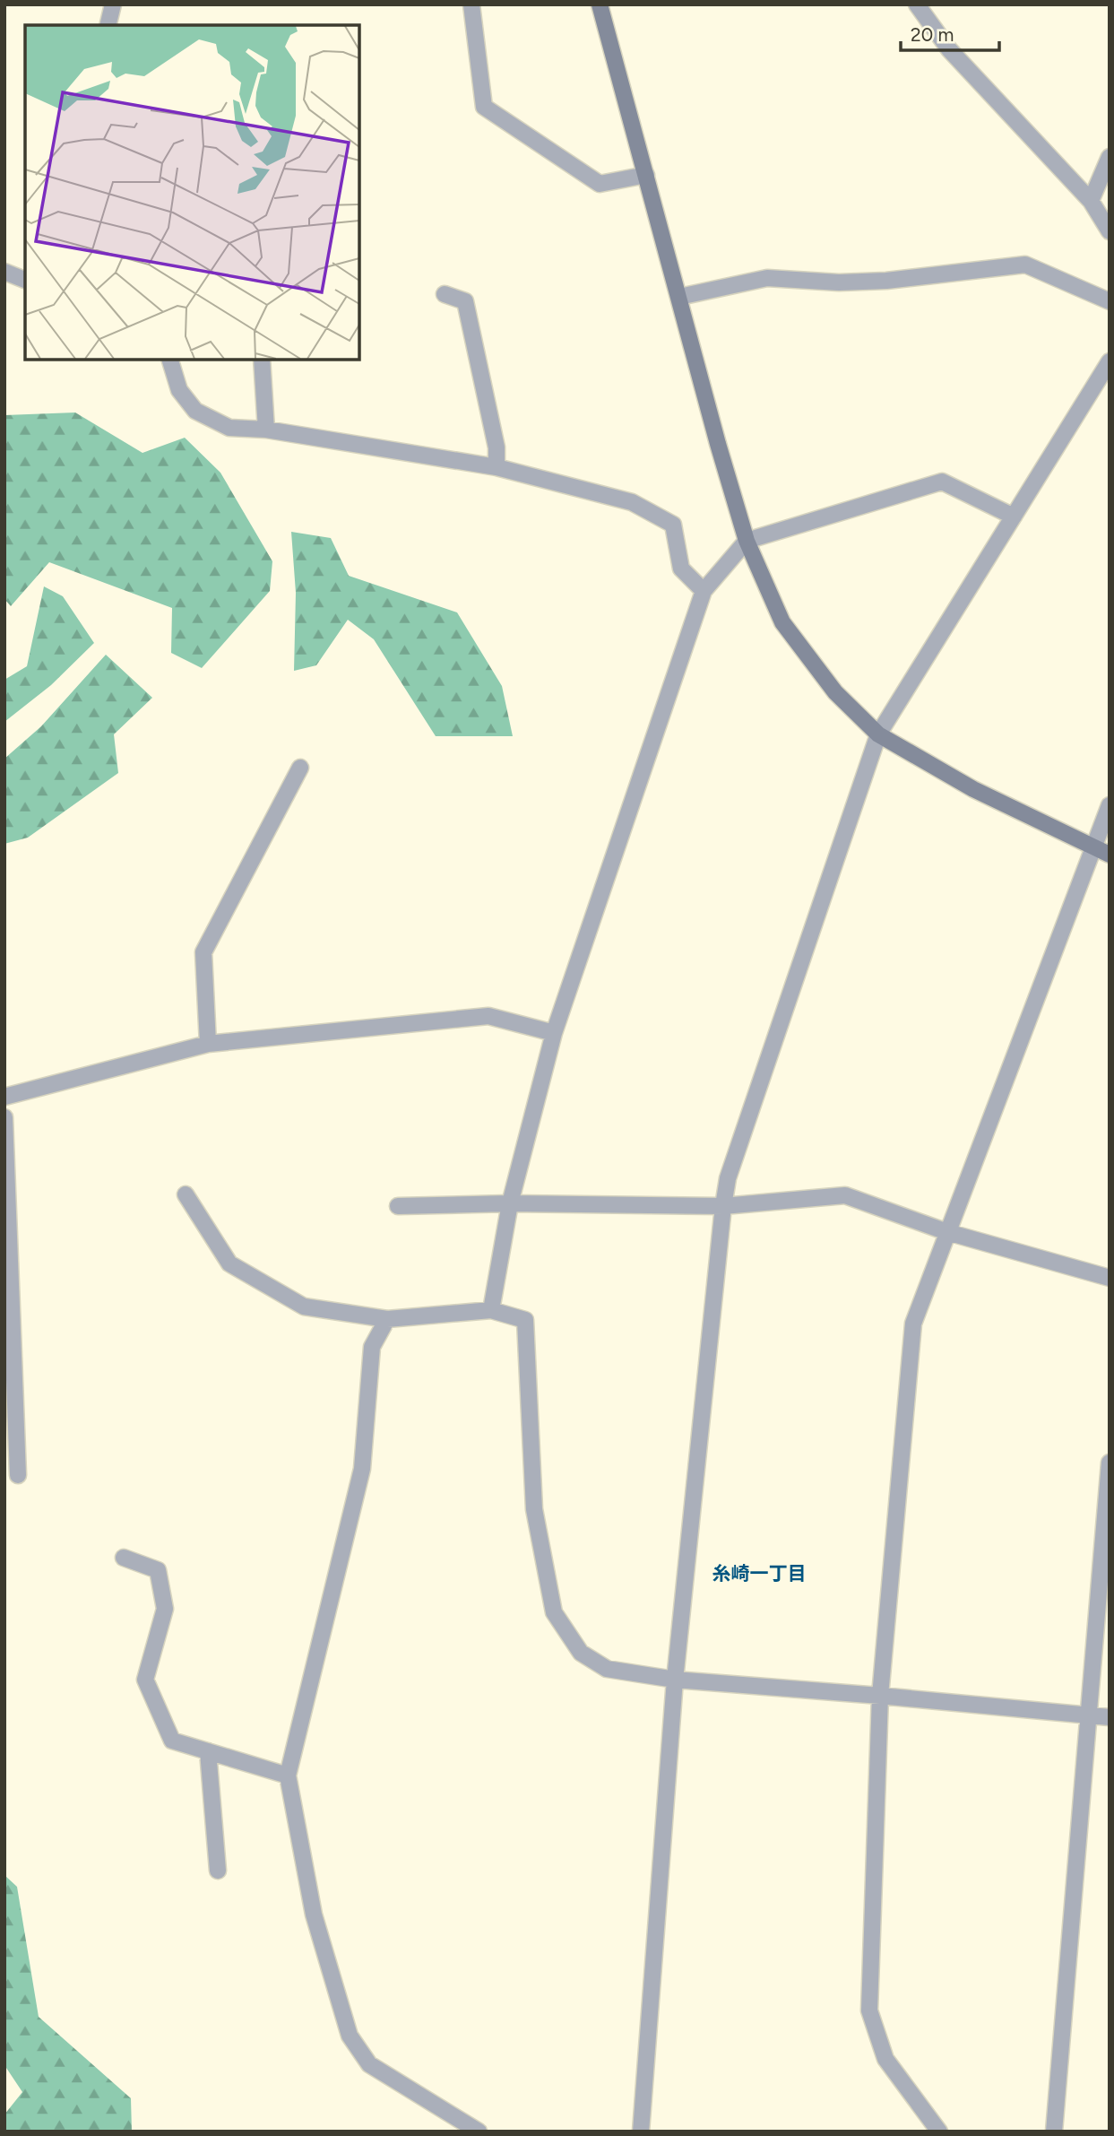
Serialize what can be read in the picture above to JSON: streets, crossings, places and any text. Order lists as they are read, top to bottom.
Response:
{
  "districts": ["糸崎一丁目"],
  "scale_bar": "20 m"
}
